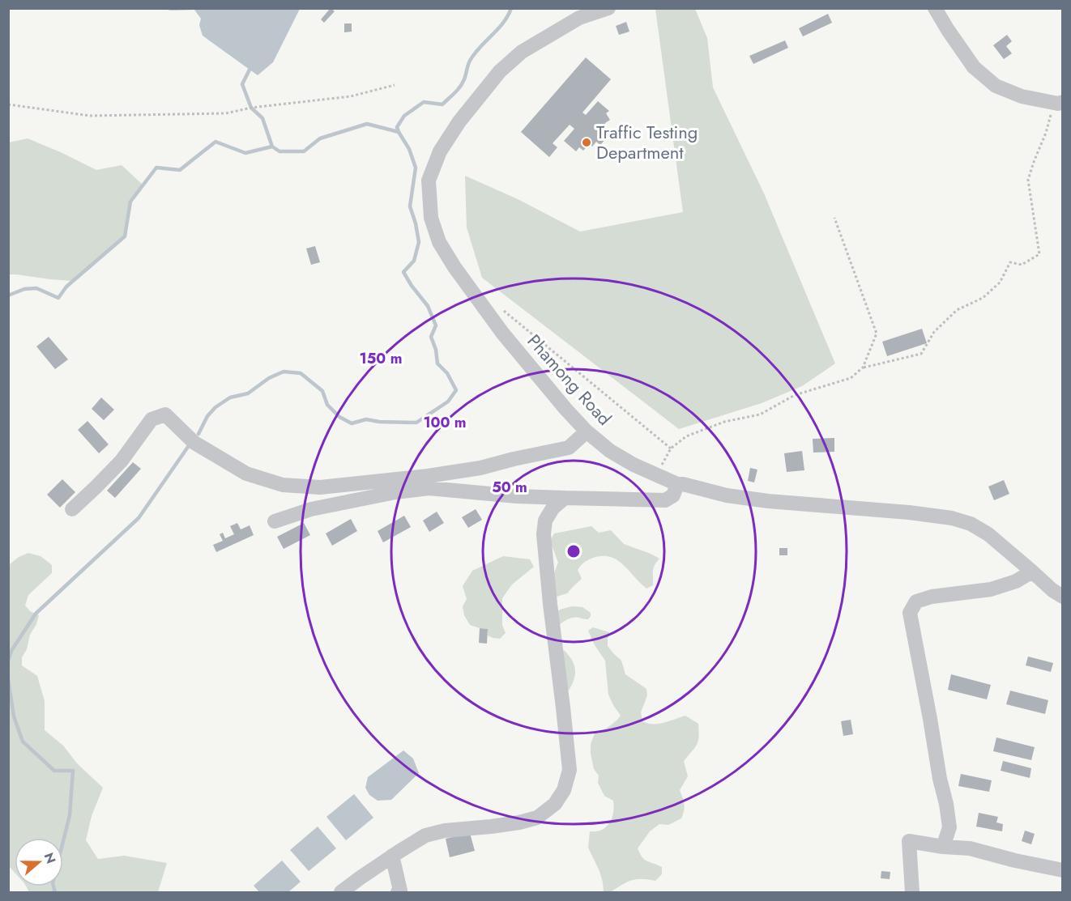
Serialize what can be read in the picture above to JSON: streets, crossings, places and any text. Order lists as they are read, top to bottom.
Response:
{
  "streets": {
    "street": ["Phamong Road"]
  },
  "places": ["Traffic Testing Department"],
  "north": "right",
  "rings": ["150 m", "100 m", "50 m"]
}
